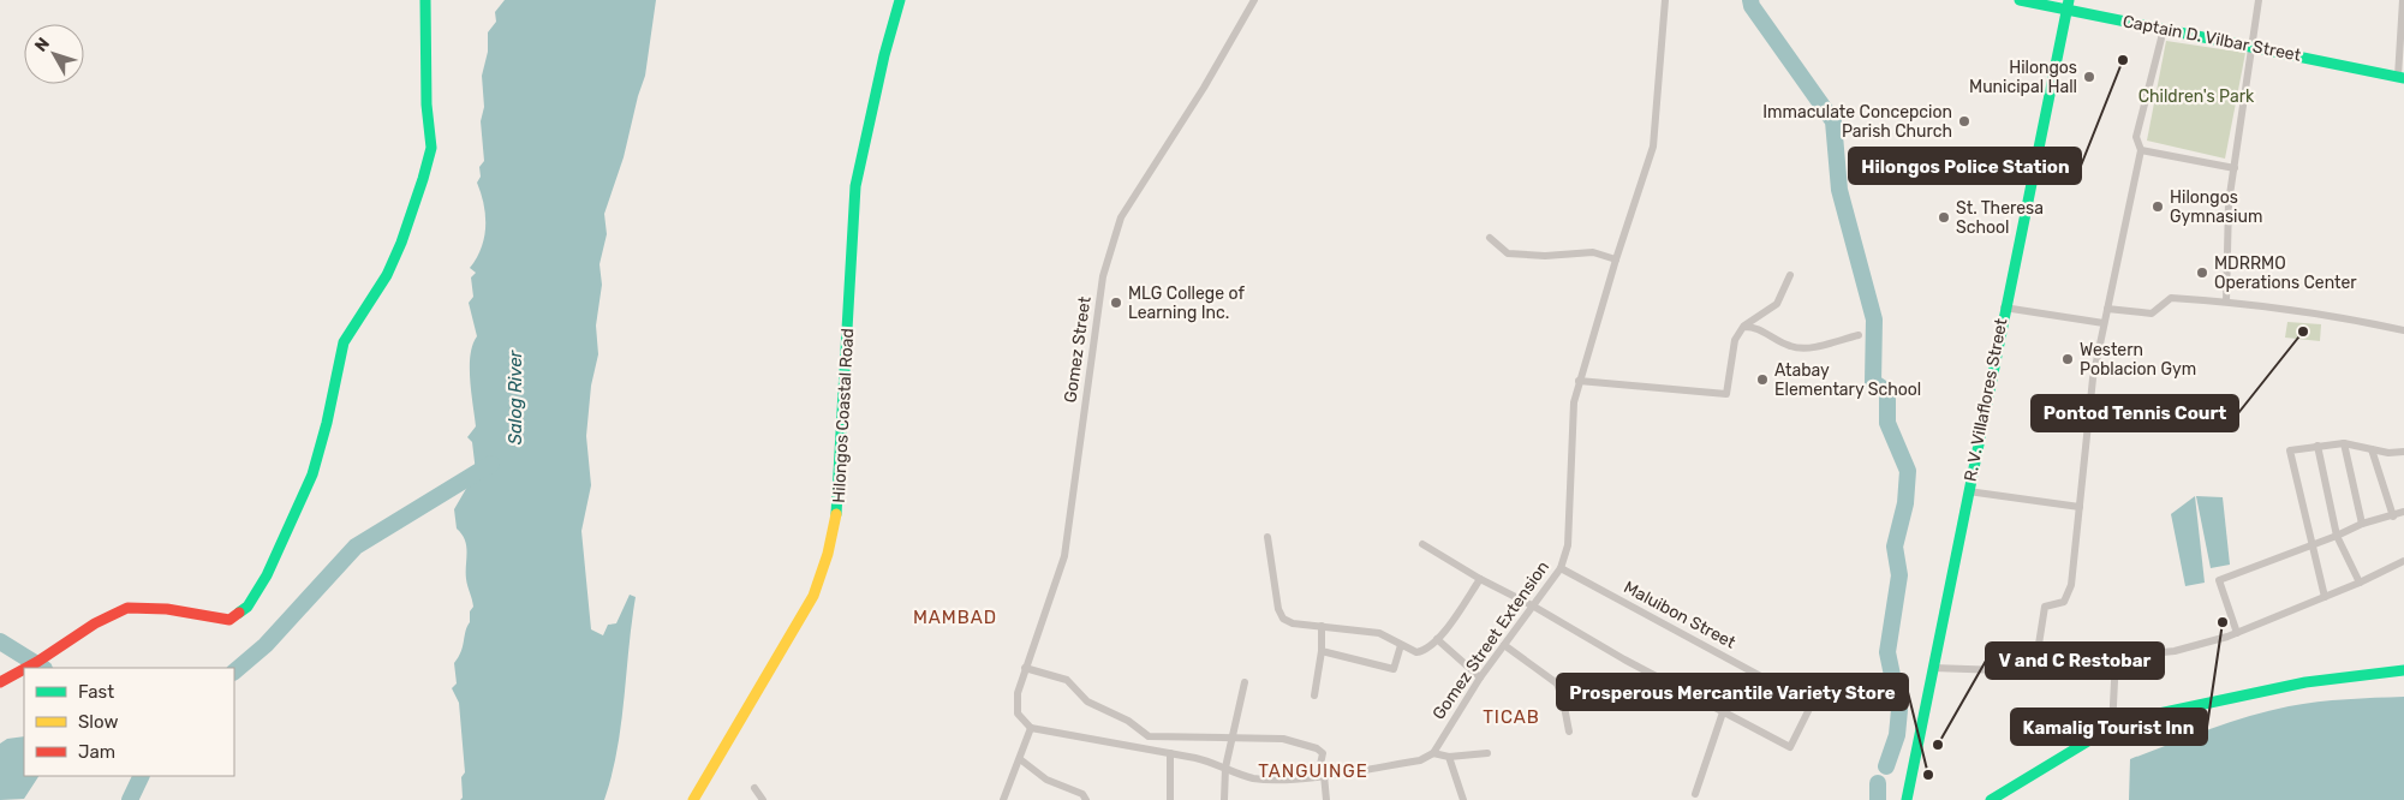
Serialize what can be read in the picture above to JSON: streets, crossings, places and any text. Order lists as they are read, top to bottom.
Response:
{
  "streets": {
    "street": [
      "Captain D. Vilbar Street",
      "Gomez Street",
      "R. V. Villaflores Street",
      "Hilongos Coastal Road",
      "Maluibon Street",
      "Gomez Street Extension"
    ]
  },
  "crossings": [
    ["Captain D. Vilbar Street", "R. V. Villaflores Street"],
    ["Maluibon Street", "Gomez Street Extension"]
  ],
  "districts": ["MAMBAD", "TICAB", "TANGUINGE"],
  "water": ["Salog River"],
  "parks": ["Children's Park"],
  "places": [
    "Hilongos Police Station",
    "Hilongos Municipal Hall",
    "Immaculate Concepcion Parish Church",
    "Hilongos Gymnasium",
    "St. Theresa School",
    "MDRRMO Operations Center",
    "MLG College of Learning Inc.",
    "Pontod Tennis Court",
    "Western Poblacion Gym",
    "Atabay Elementary School",
    "Kamalig Tourist Inn",
    "V and C Restobar",
    "Prosperous Mercantile Variety Store"
  ],
  "legend": ["Fast", "Slow", "Jam"],
  "north": "top left"
}
